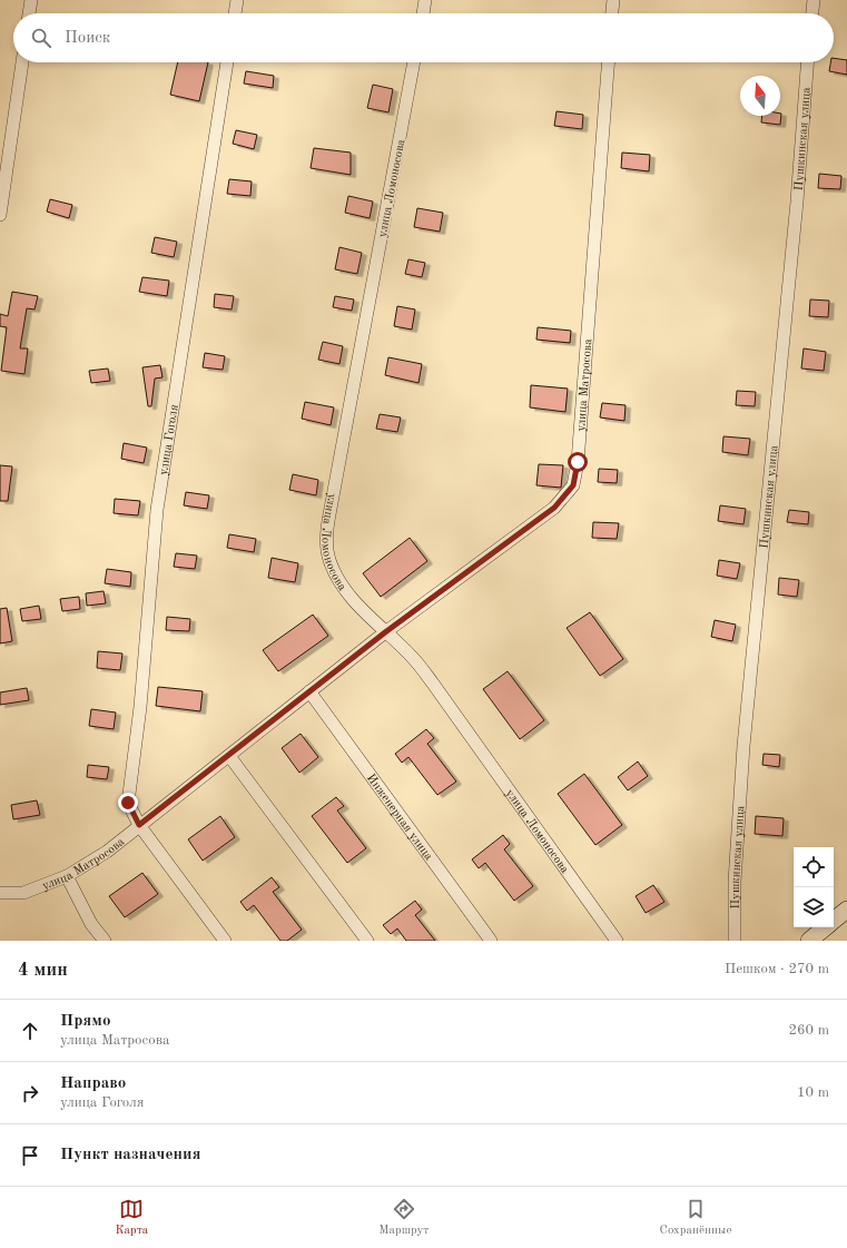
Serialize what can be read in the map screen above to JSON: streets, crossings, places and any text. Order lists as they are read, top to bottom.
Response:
{
  "streets": {
    "street": [
      "Пушкинская улица",
      "улица Ломоносова",
      "улица Матросова",
      "улица Гоголя",
      "Инженерная улица"
    ]
  },
  "crossings": [
    ["улица Ломоносова", "улица Матросова"],
    ["улица Матросова", "улица Гоголя"],
    ["улица Матросова", "Инженерная улица"]
  ],
  "north": "top",
  "page": {
    "search": "Поиск",
    "heading": ["4 мин", "Пешком · 270 m"],
    "list": [
      ["Прямо", "улица Матросова", "260 m"],
      ["Направо", "улица Гоголя", "10 m"],
      "Пункт назначения"
    ],
    "nav": ["Карта", "Маршрут", "Сохранённые"]
  }
}
